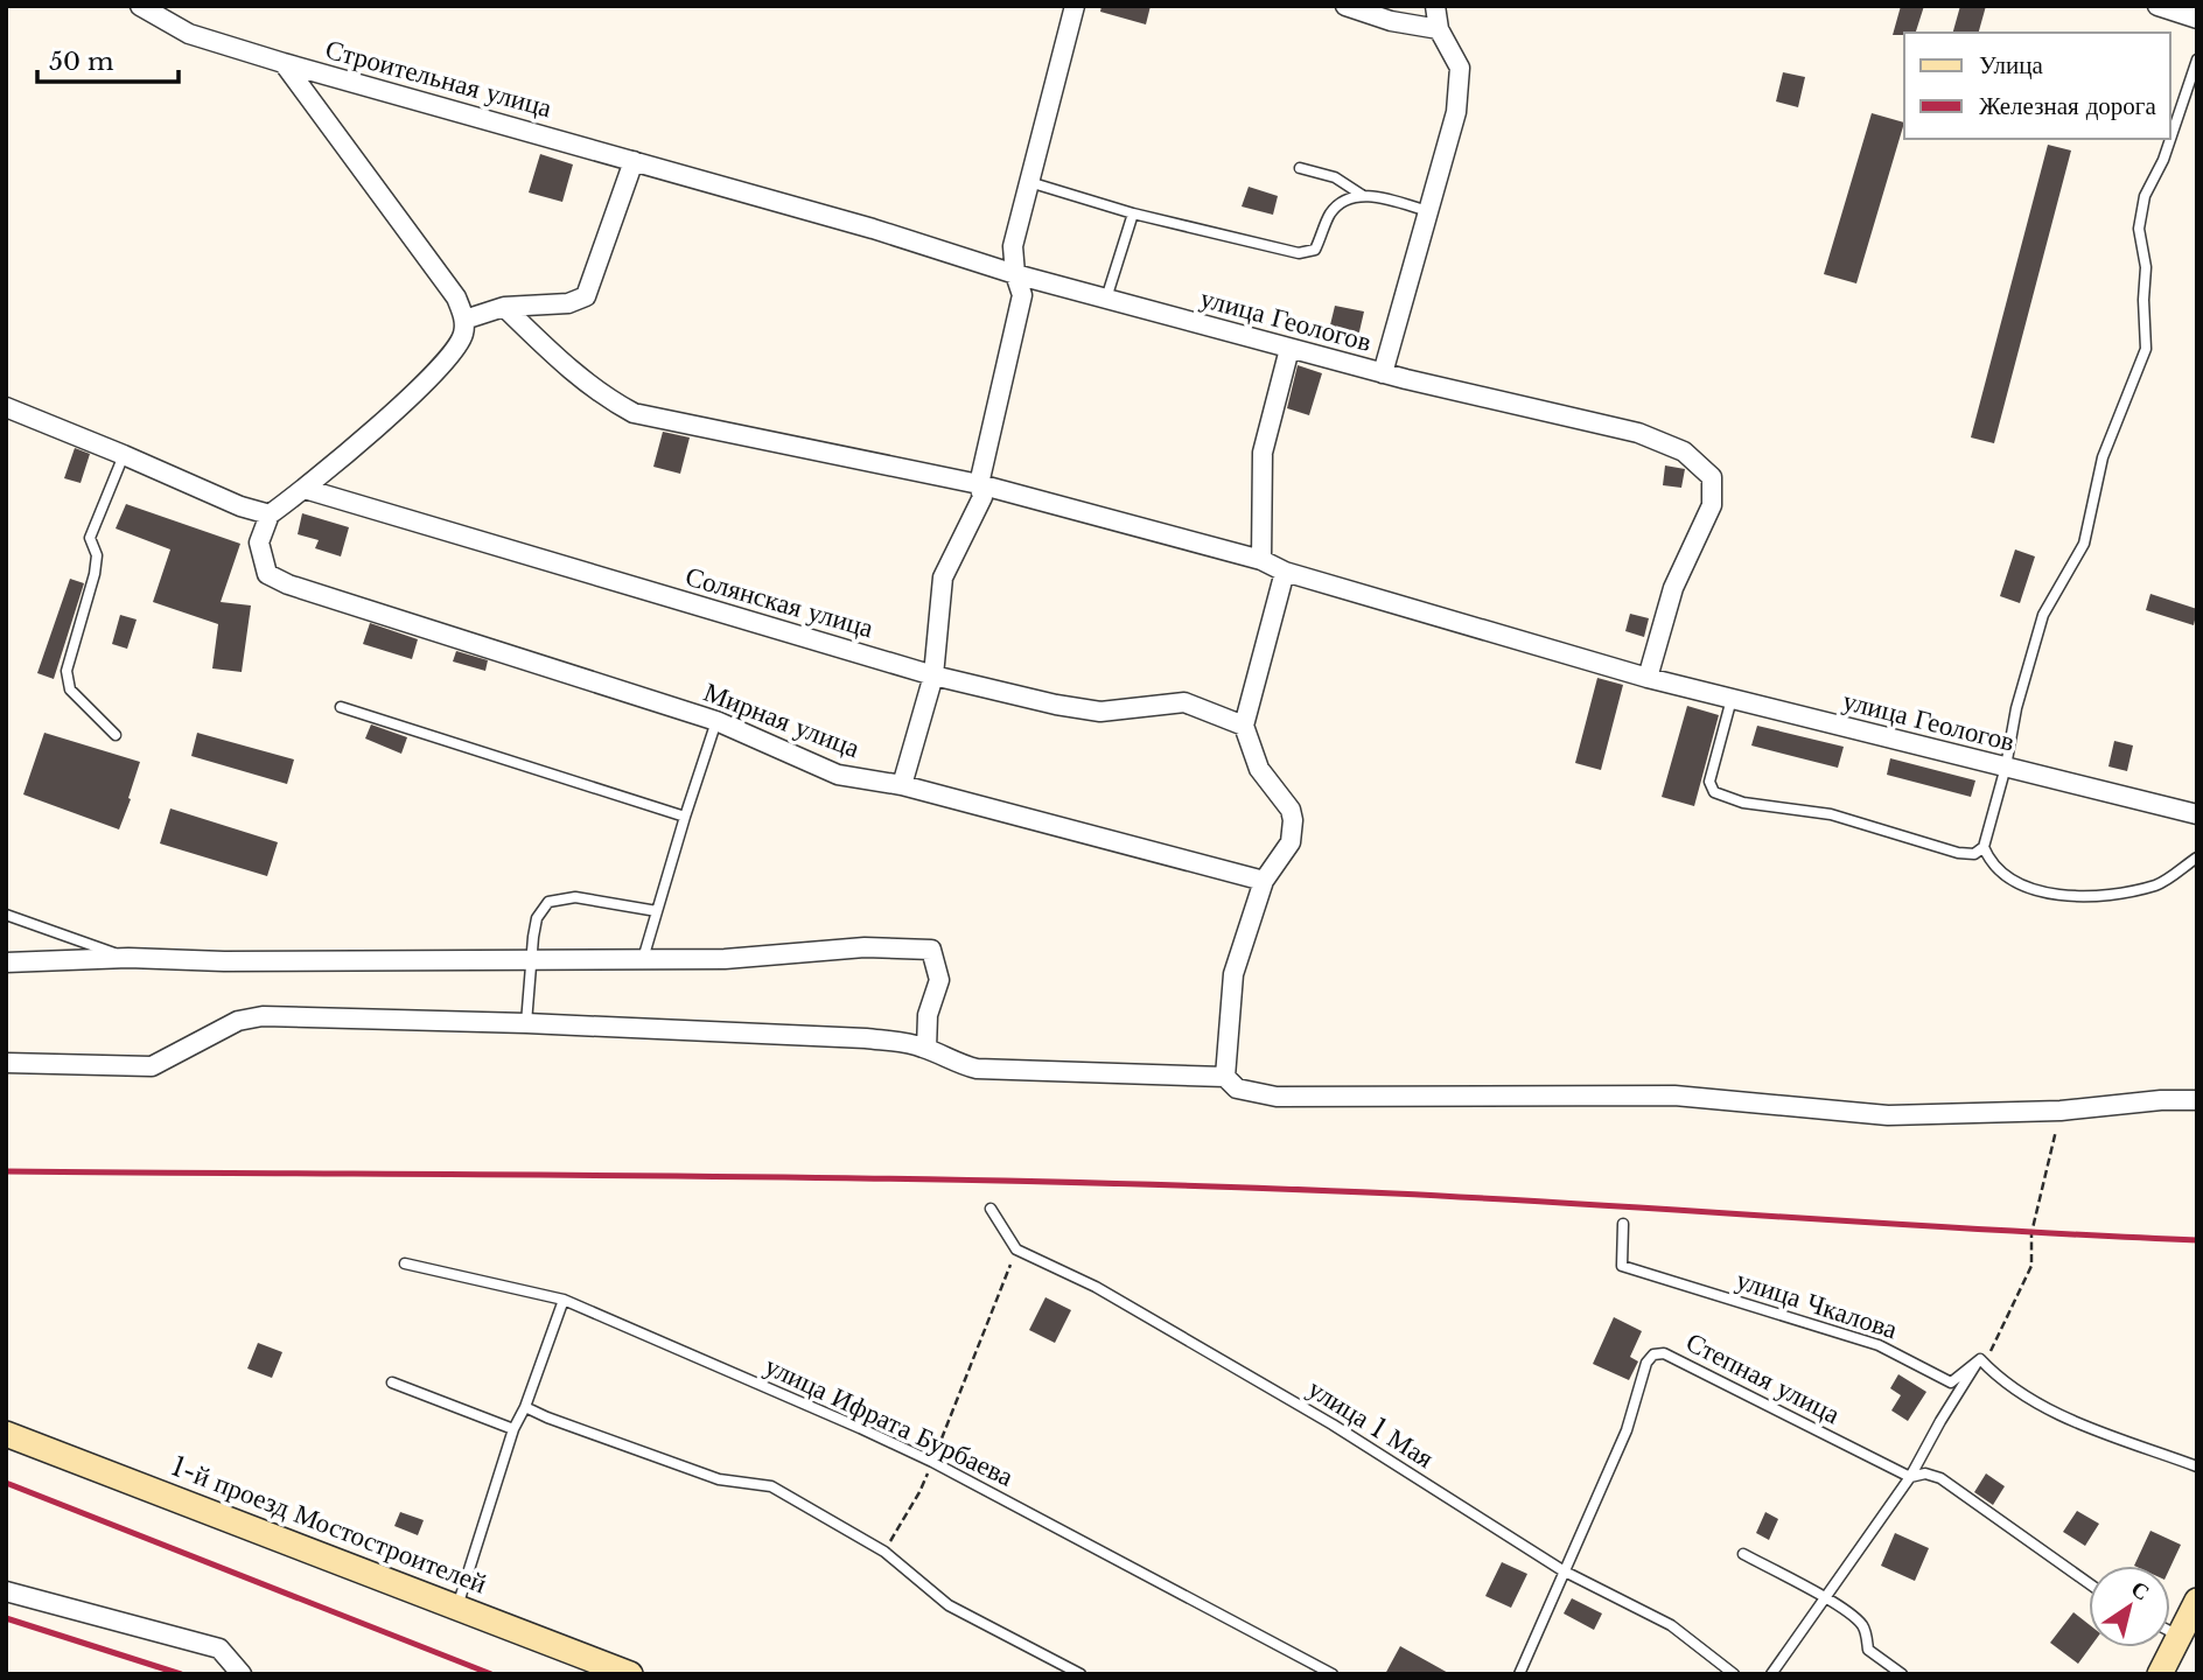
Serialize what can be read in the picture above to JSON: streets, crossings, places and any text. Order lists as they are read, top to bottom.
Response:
{
  "streets": {
    "street": [
      "Строительная улица",
      "улица Геологов",
      "Солянская улица",
      "Мирная улица",
      "1-й проезд Мостостроителей"
    ],
    "lane": [
      "улица Чкалова",
      "Степная улица",
      "улица Ифрата Бурбаева",
      "улица 1 Мая"
    ]
  },
  "crossings": [
    ["Строительная улица", "улица Геологов"],
    ["Степная улица", "улица 1 Мая"]
  ],
  "legend": ["Улица", "Железная дорога"],
  "scale_bar": "50 m",
  "north": "top right"
}
